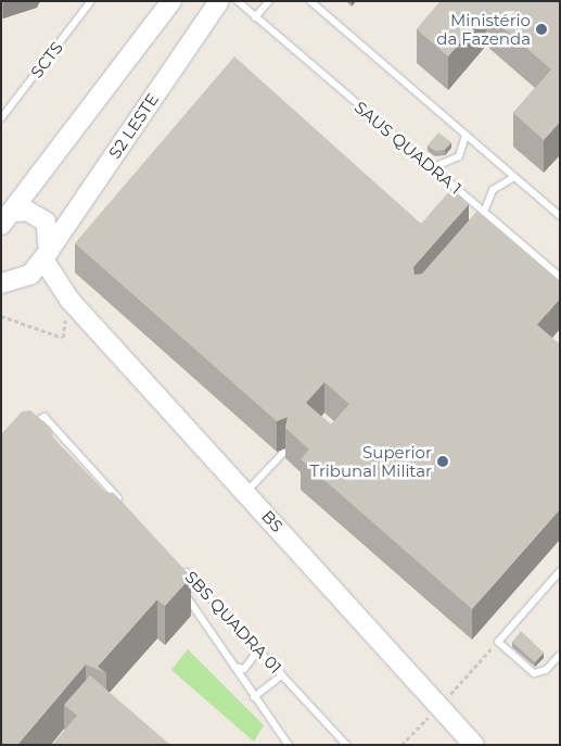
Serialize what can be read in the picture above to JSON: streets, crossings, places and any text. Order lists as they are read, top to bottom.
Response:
{
  "streets": {
    "main road": ["S2 LESTE", "BS"],
    "lane": ["SCTS", "SAUS QUADRA 1", "SBS QUADRA 01"]
  },
  "crossings": [
    ["S2 LESTE", "BS"]
  ],
  "places": ["Ministério da Fazenda", "Superior Tribunal Militar"]
}
